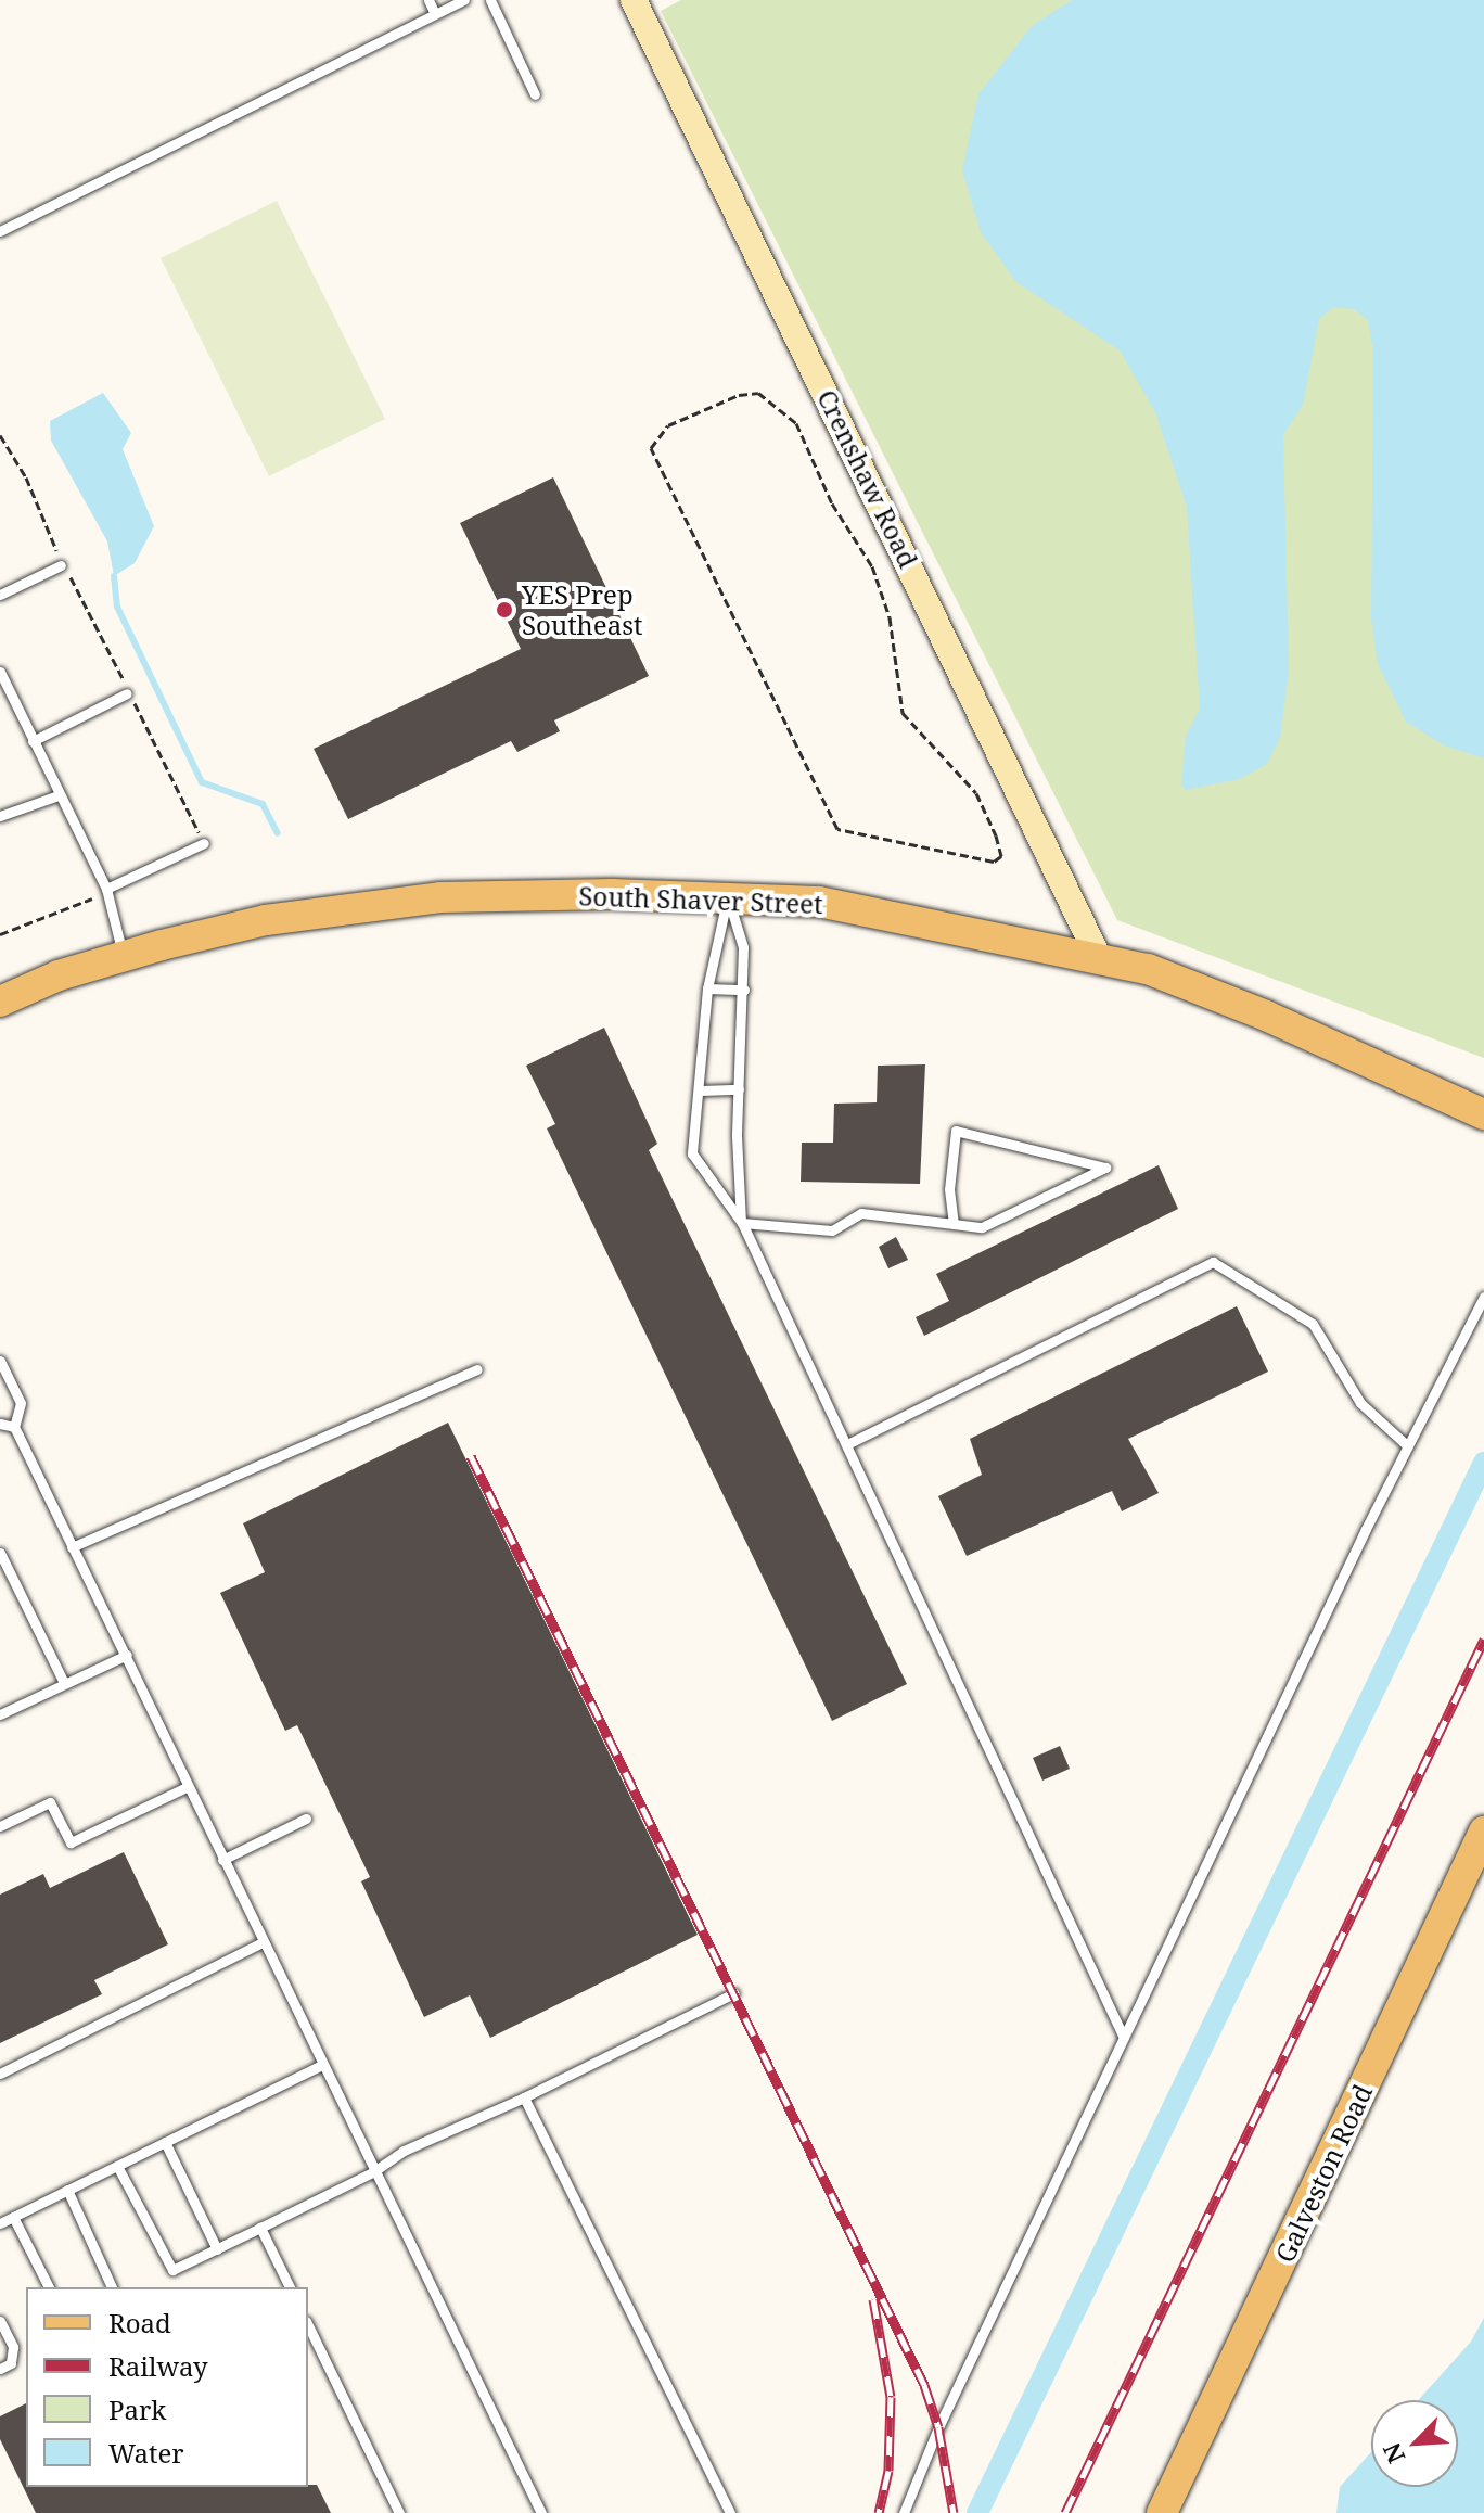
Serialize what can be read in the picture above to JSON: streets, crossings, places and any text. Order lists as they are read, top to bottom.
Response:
{
  "streets": {
    "main road": ["Crenshaw Road", "South Shaver Street", "Galveston Road"]
  },
  "crossings": [
    ["Crenshaw Road", "South Shaver Street"]
  ],
  "places": ["YES Prep Southeast"],
  "legend": [
    "Road",
    "Railway",
    "Park",
    "Water"
  ],
  "north": "bottom left"
}
